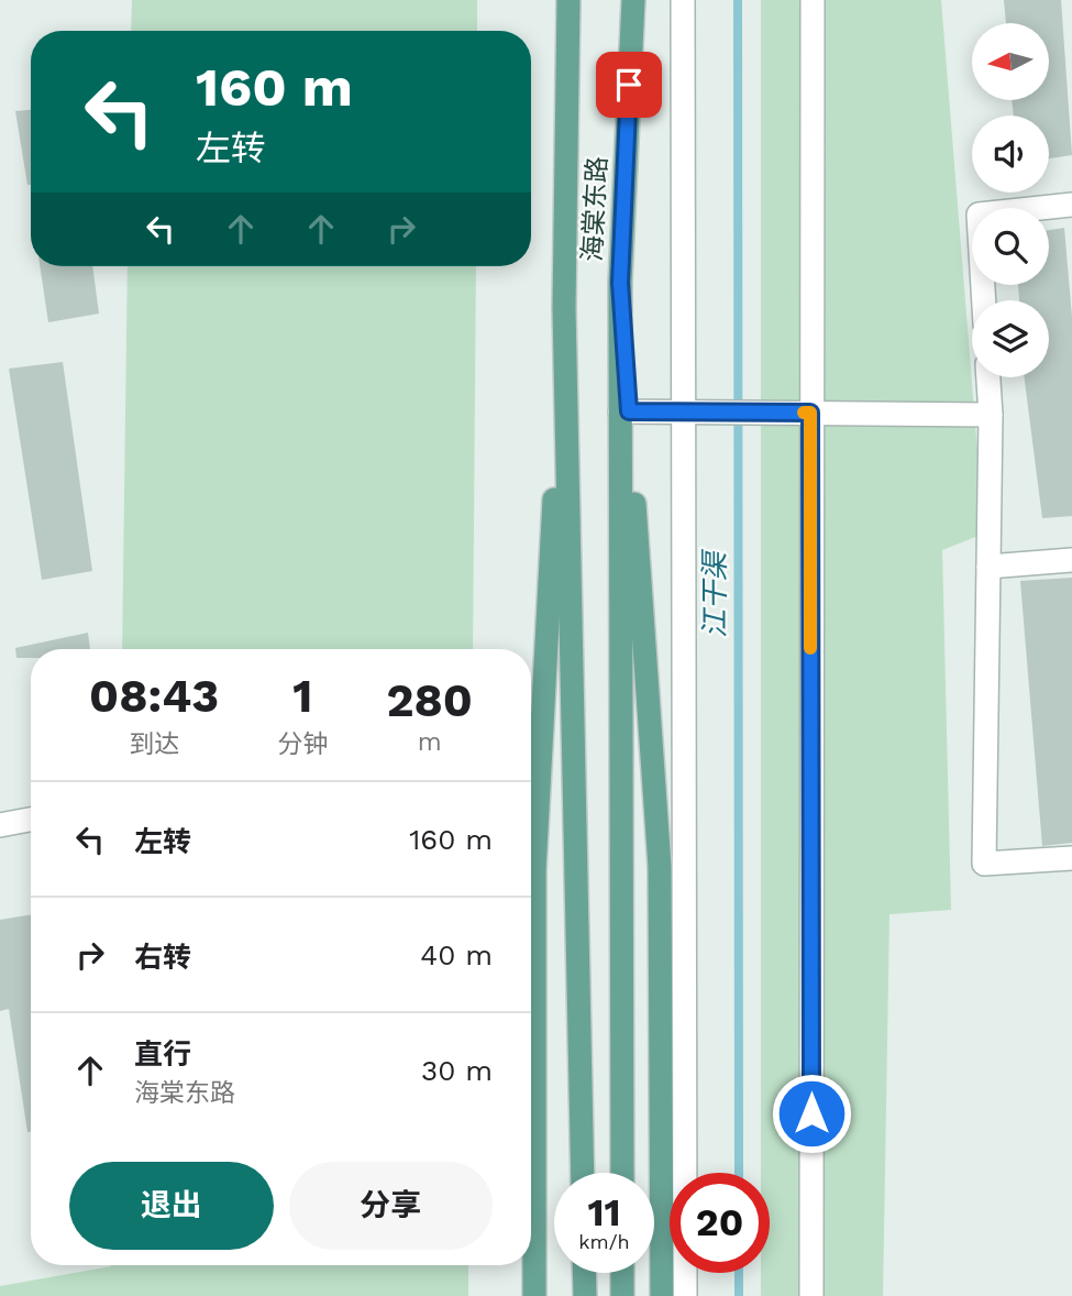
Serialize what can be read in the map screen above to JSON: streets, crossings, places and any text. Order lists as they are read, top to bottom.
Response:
{
  "streets": {
    "main road": ["海棠东路"]
  },
  "water": ["江干渠"],
  "north": "left",
  "page": {
    "turn": ["160 m", "左转"],
    "eta": [
      "08:43",
      "到达",
      "1",
      "分钟",
      "280",
      "m"
    ],
    "list": [
      {
        "name": "左转",
        "value": "160 m"
      },
      {
        "name": "右转",
        "value": "40 m"
      },
      {
        "name": "直行",
        "note": "海棠东路",
        "value": "30 m"
      }
    ],
    "buttons": ["退出", "分享"],
    "speed": "11 km/h",
    "limit": "20"
  }
}
